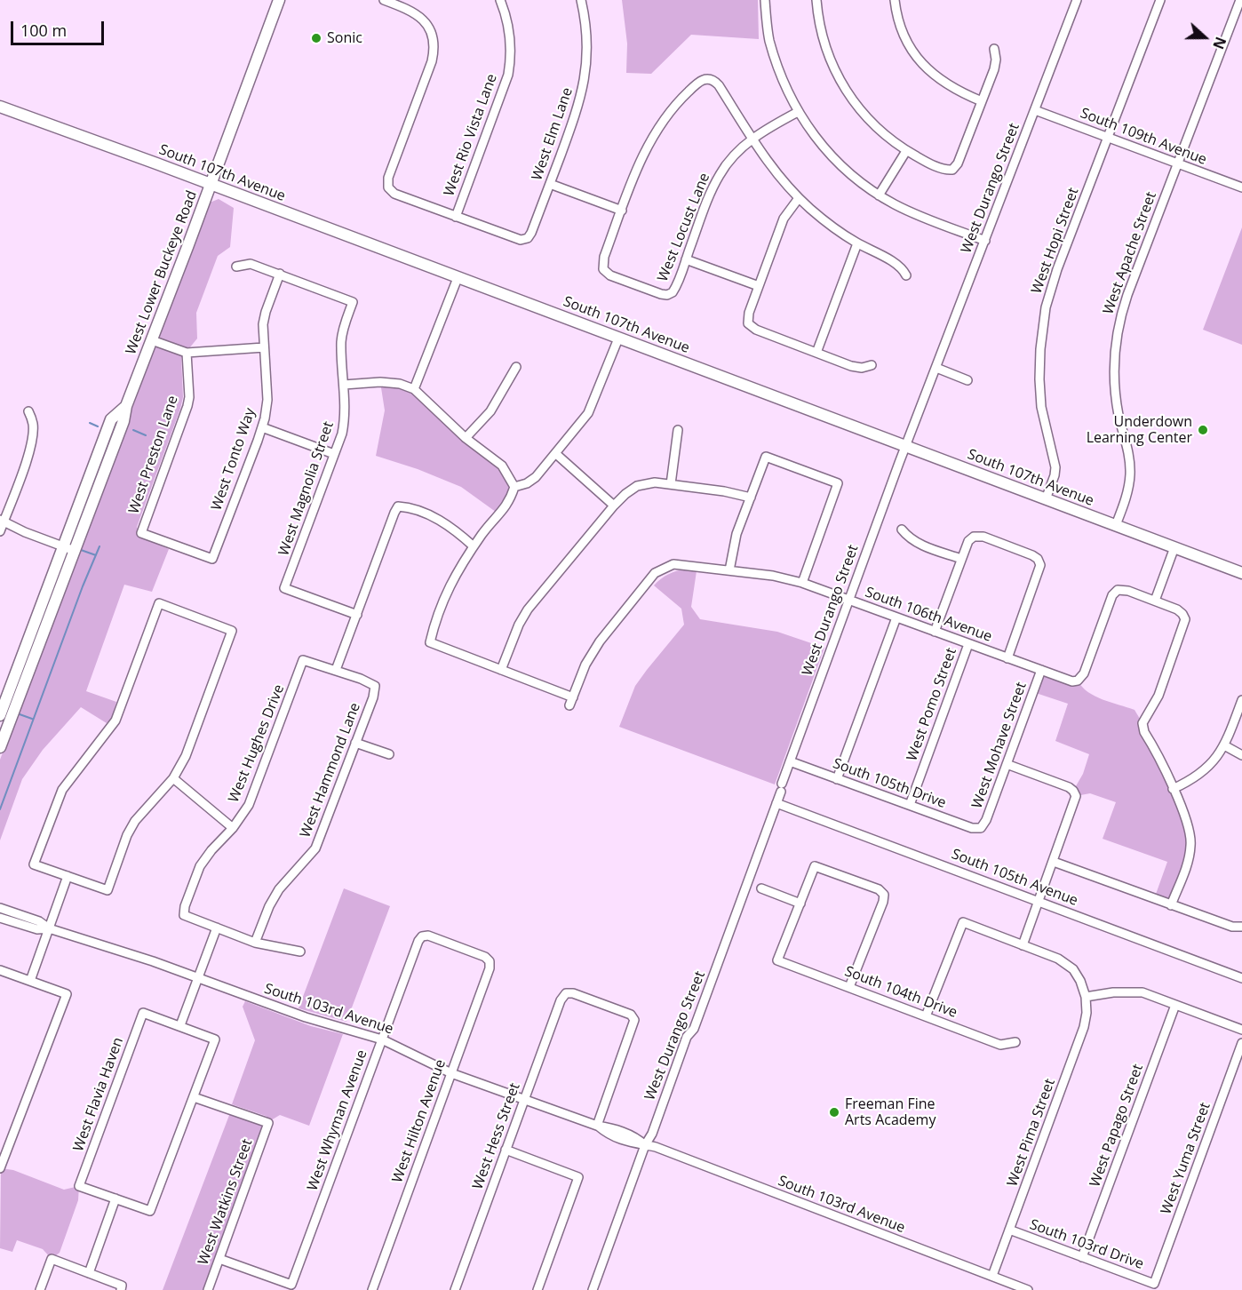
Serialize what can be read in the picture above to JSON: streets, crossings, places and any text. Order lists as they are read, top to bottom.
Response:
{
  "streets": {
    "main road": ["South 107th Avenue", "West Lower Buckeye Road"],
    "street": [
      "West Elm Lane",
      "West Rio Vista Lane",
      "South 109th Avenue",
      "West Durango Street",
      "West Locust Lane",
      "West Hopi Street",
      "West Apache Street",
      "West Preston Lane",
      "West Tonto Way",
      "West Magnolia Street",
      "South 106th Avenue",
      "West Pomo Street",
      "West Hughes Drive",
      "West Mohave Street",
      "West Hammond Lane",
      "South 105th Drive",
      "South 105th Avenue",
      "South 104th Drive",
      "South 103rd Avenue",
      "West Flavia Haven",
      "West Whyman Avenue",
      "West Hilton Avenue",
      "West Papago Street",
      "West Pima Street",
      "West Hess Street",
      "West Yuma Street",
      "West Watkins Street",
      "South 103rd Drive"
    ]
  },
  "crossings": [
    ["West Elm Lane", "West Rio Vista Lane"],
    ["South 109th Avenue", "West Durango Street"],
    ["South 109th Avenue", "West Hopi Street"],
    ["South 109th Avenue", "West Apache Street"],
    ["South 107th Avenue", "West Durango Street"],
    ["South 107th Avenue", "West Hopi Street"],
    ["South 107th Avenue", "West Apache Street"],
    ["South 107th Avenue", "West Lower Buckeye Road"],
    ["West Durango Street", "South 106th Avenue"],
    ["West Durango Street", "South 105th Drive"],
    ["West Durango Street", "South 105th Avenue"],
    ["West Durango Street", "South 103rd Avenue"],
    ["West Preston Lane", "West Tonto Way"],
    ["West Tonto Way", "West Magnolia Street"],
    ["South 106th Avenue", "West Pomo Street"],
    ["South 106th Avenue", "West Mohave Street"],
    ["West Pomo Street", "South 105th Drive"],
    ["West Hughes Drive", "West Hammond Lane"],
    ["West Mohave Street", "South 105th Drive"],
    ["South 103rd Avenue", "West Whyman Avenue"],
    ["South 103rd Avenue", "West Hilton Avenue"],
    ["South 103rd Avenue", "West Pima Street"],
    ["South 103rd Avenue", "West Hess Street"],
    ["West Whyman Avenue", "West Hilton Avenue"],
    ["West Whyman Avenue", "West Watkins Street"],
    ["West Papago Street", "South 103rd Drive"],
    ["West Pima Street", "South 103rd Drive"],
    ["West Yuma Street", "South 103rd Drive"]
  ],
  "places": ["Sonic", "Underdown Learning Center", "Freeman Fine Arts Academy"],
  "scale_bar": "100 m",
  "north": "right"
}
